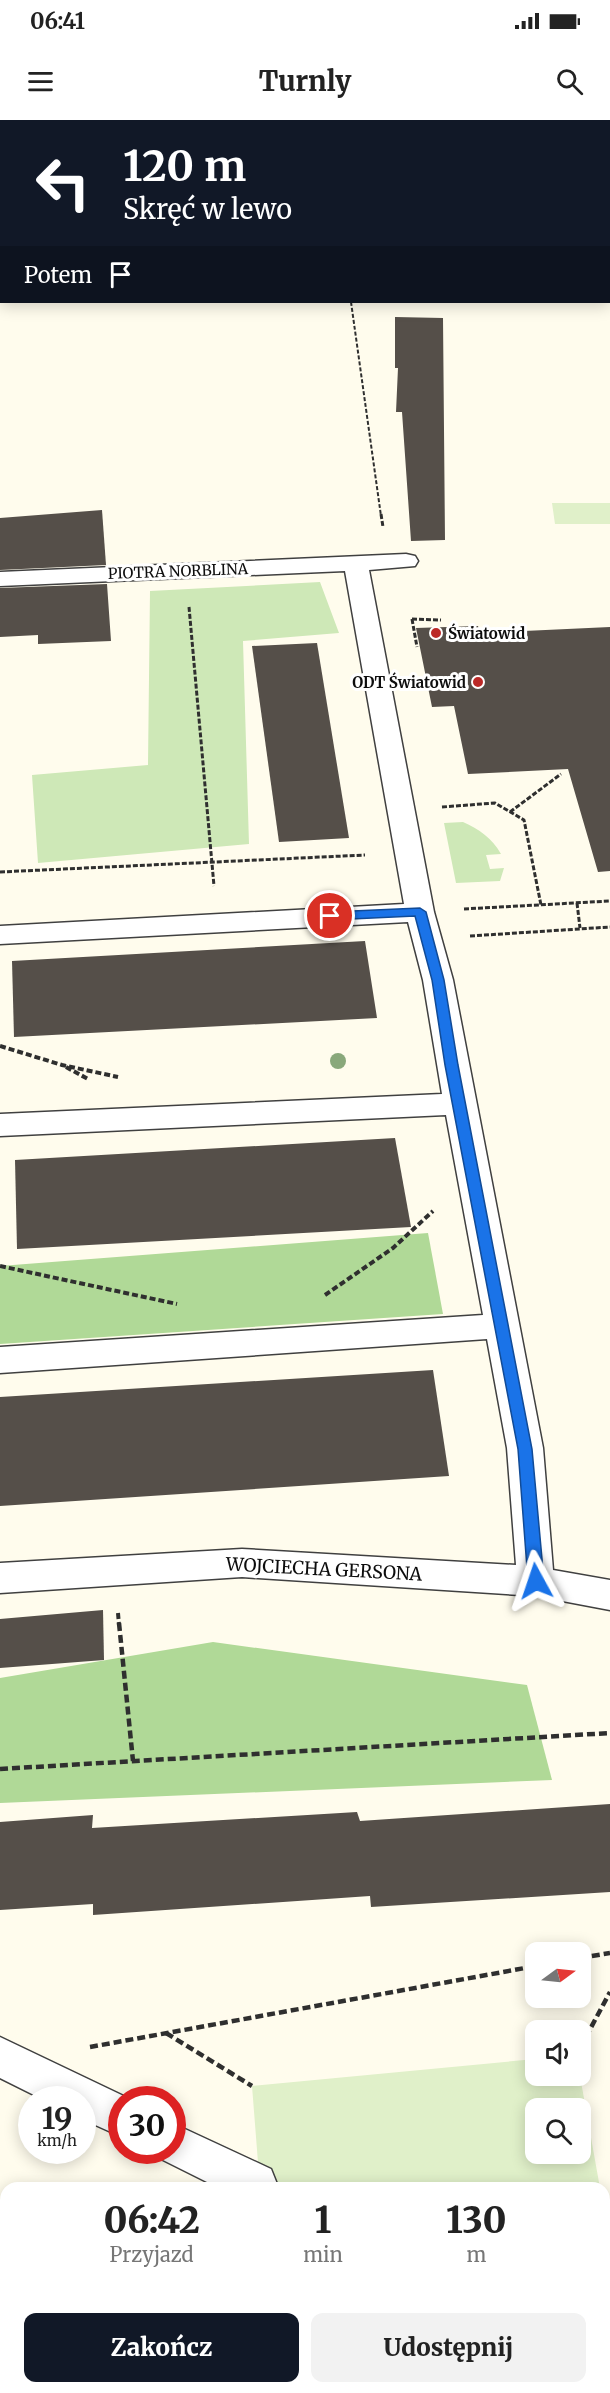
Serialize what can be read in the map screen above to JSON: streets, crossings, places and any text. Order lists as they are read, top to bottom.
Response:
{
  "streets": {
    "street": ["PIOTRA NORBLINA", "WOJCIECHA GERSONA"]
  },
  "places": ["Światowid", "ODT Światowid"],
  "north": "right",
  "page": {
    "status": "06:41",
    "header": "Turnly",
    "turn": ["120 m", "Skręć w lewo"],
    "then": "Potem",
    "speed": "19 km/h",
    "limit": "30",
    "eta": [
      "06:42",
      "Przyjazd",
      "1",
      "min",
      "130",
      "m"
    ],
    "buttons": ["Zakończ", "Udostępnij"]
  }
}
